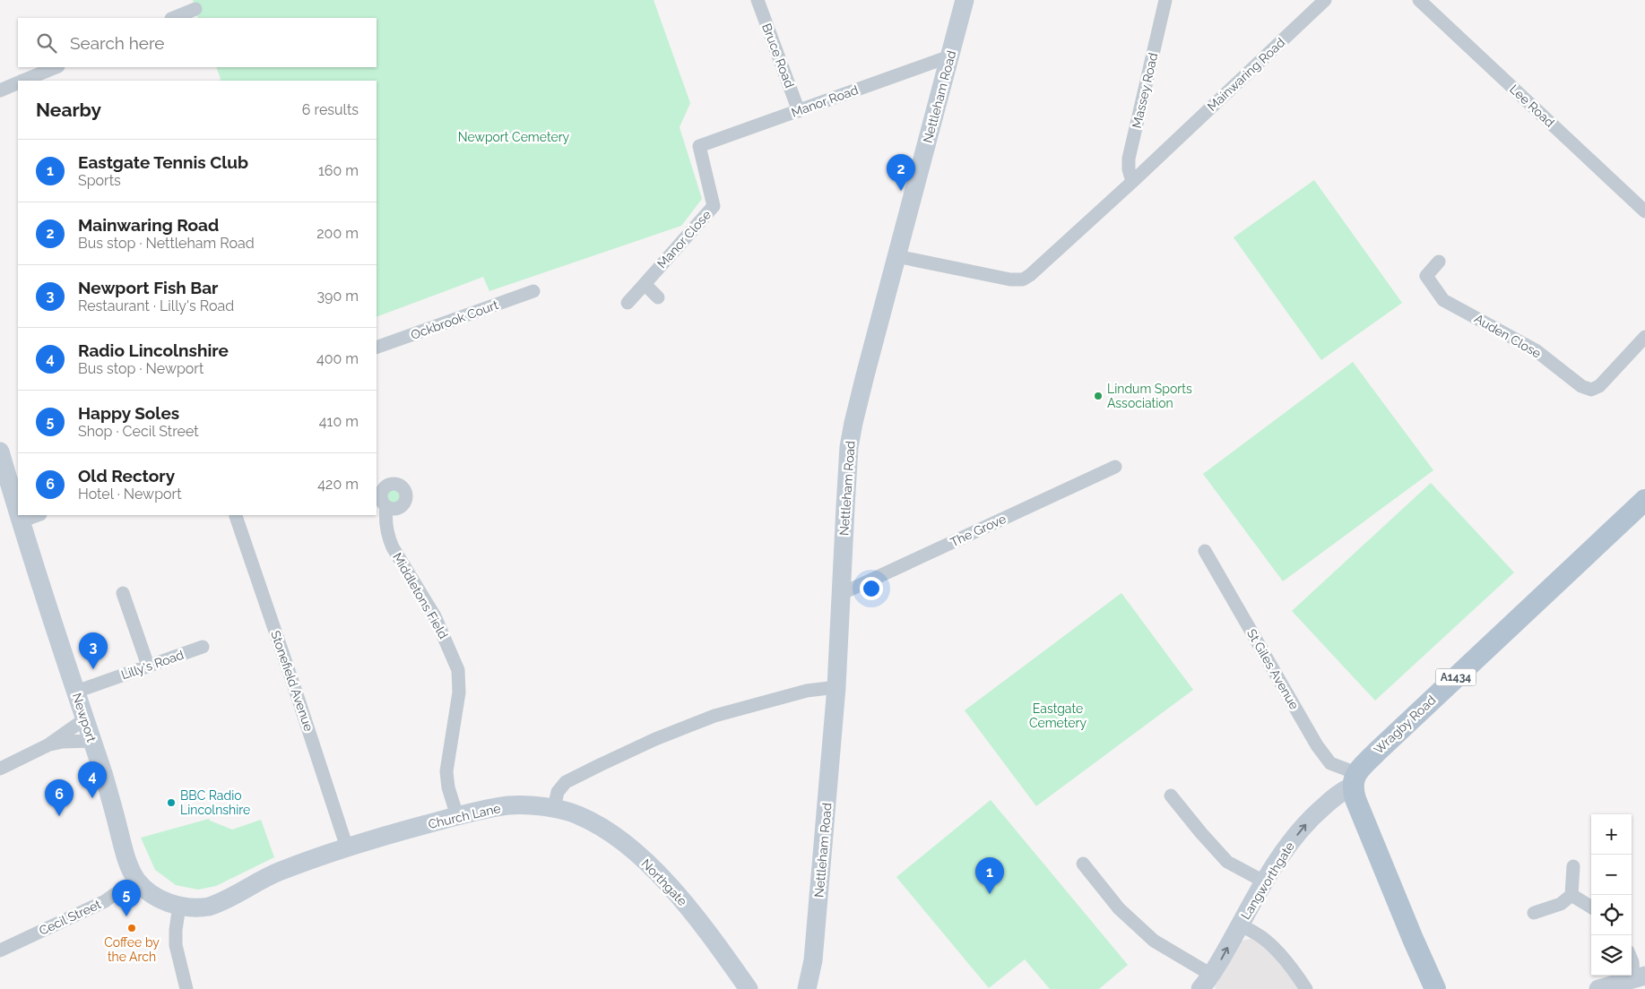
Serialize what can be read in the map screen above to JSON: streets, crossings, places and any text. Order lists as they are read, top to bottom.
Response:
{
  "streets": {
    "main road": ["A1434", "Wragby Road"],
    "street": [
      "Bruce Road",
      "Mainwaring Road",
      "Massey Road",
      "Nettleham Road",
      "Manor Road",
      "Lee Road",
      "Manor Close",
      "Ockbrook Court",
      "Auden Close",
      "The Grove",
      "Middletons Field",
      "Lilly's Road",
      "St Giles Avenue",
      "Stonefield Avenue",
      "Newport",
      "Church Lane",
      "Langworthgate",
      "Northgate",
      "Cecil Street"
    ]
  },
  "crossings": [
    ["Bruce Road", "Manor Road"],
    ["Mainwaring Road", "Massey Road"],
    ["Mainwaring Road", "Nettleham Road"],
    ["Nettleham Road", "Manor Road"],
    ["Nettleham Road", "The Grove"],
    ["Manor Road", "Manor Close"],
    ["Middletons Field", "Church Lane"],
    ["Lilly's Road", "Newport"],
    ["St Giles Avenue", "Wragby Road"],
    ["St Giles Avenue", "Langworthgate"],
    ["Stonefield Avenue", "Church Lane"],
    ["Newport", "Church Lane"],
    ["Newport", "Cecil Street"],
    ["Wragby Road", "Langworthgate"],
    ["Church Lane", "Northgate"]
  ],
  "one_way": ["Langworthgate"],
  "parks": ["Newport Cemetery", "Eastgate Cemetery"],
  "places": ["Lindum Sports Association", "BBC Radio Lincolnshire", "Coffee by the Arch"],
  "page": {
    "search": "Search here",
    "heading": ["Nearby", "6 results"],
    "list": [
      {
        "mark": "1",
        "name": "Eastgate Tennis Club",
        "note": "Sports",
        "value": "160 m"
      },
      {
        "mark": "2",
        "name": "Mainwaring Road",
        "note": "Bus stop · Nettleham Road",
        "value": "200 m"
      },
      {
        "mark": "3",
        "name": "Newport Fish Bar",
        "note": "Restaurant · Lilly's Road",
        "value": "390 m"
      },
      {
        "mark": "4",
        "name": "Radio Lincolnshire",
        "note": "Bus stop · Newport",
        "value": "400 m"
      },
      {
        "mark": "5",
        "name": "Happy Soles",
        "note": "Shop · Cecil Street",
        "value": "410 m"
      },
      {
        "mark": "6",
        "name": "Old Rectory",
        "note": "Hotel · Newport",
        "value": "420 m"
      }
    ],
    "pins": [
      "2",
      "3",
      "4",
      "6",
      "1",
      "5"
    ],
    "map_buttons": ["+", "−"]
  }
}
